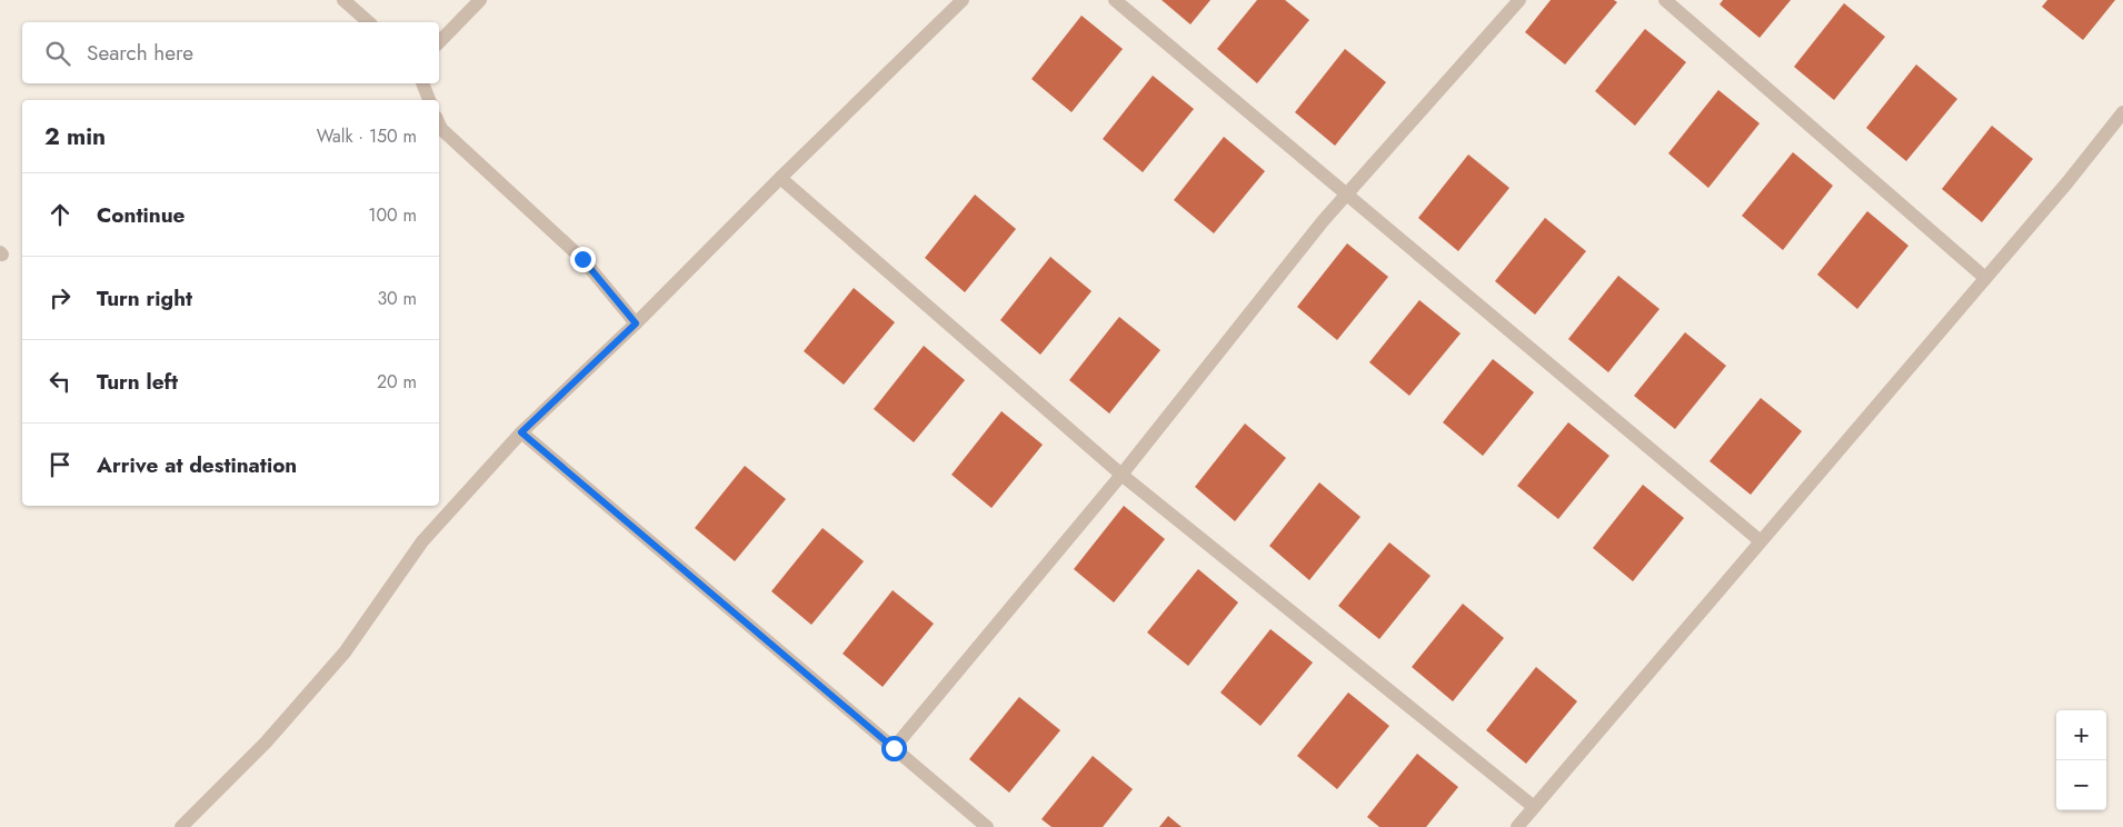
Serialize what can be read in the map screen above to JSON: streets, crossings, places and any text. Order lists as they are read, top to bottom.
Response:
{
  "page": {
    "search": "Search here",
    "heading": ["2 min", "Walk · 150 m"],
    "list": [
      ["Continue", "100 m"],
      ["Turn right", "30 m"],
      ["Turn left", "20 m"],
      "Arrive at destination"
    ],
    "map_buttons": ["+", "−"]
  }
}
